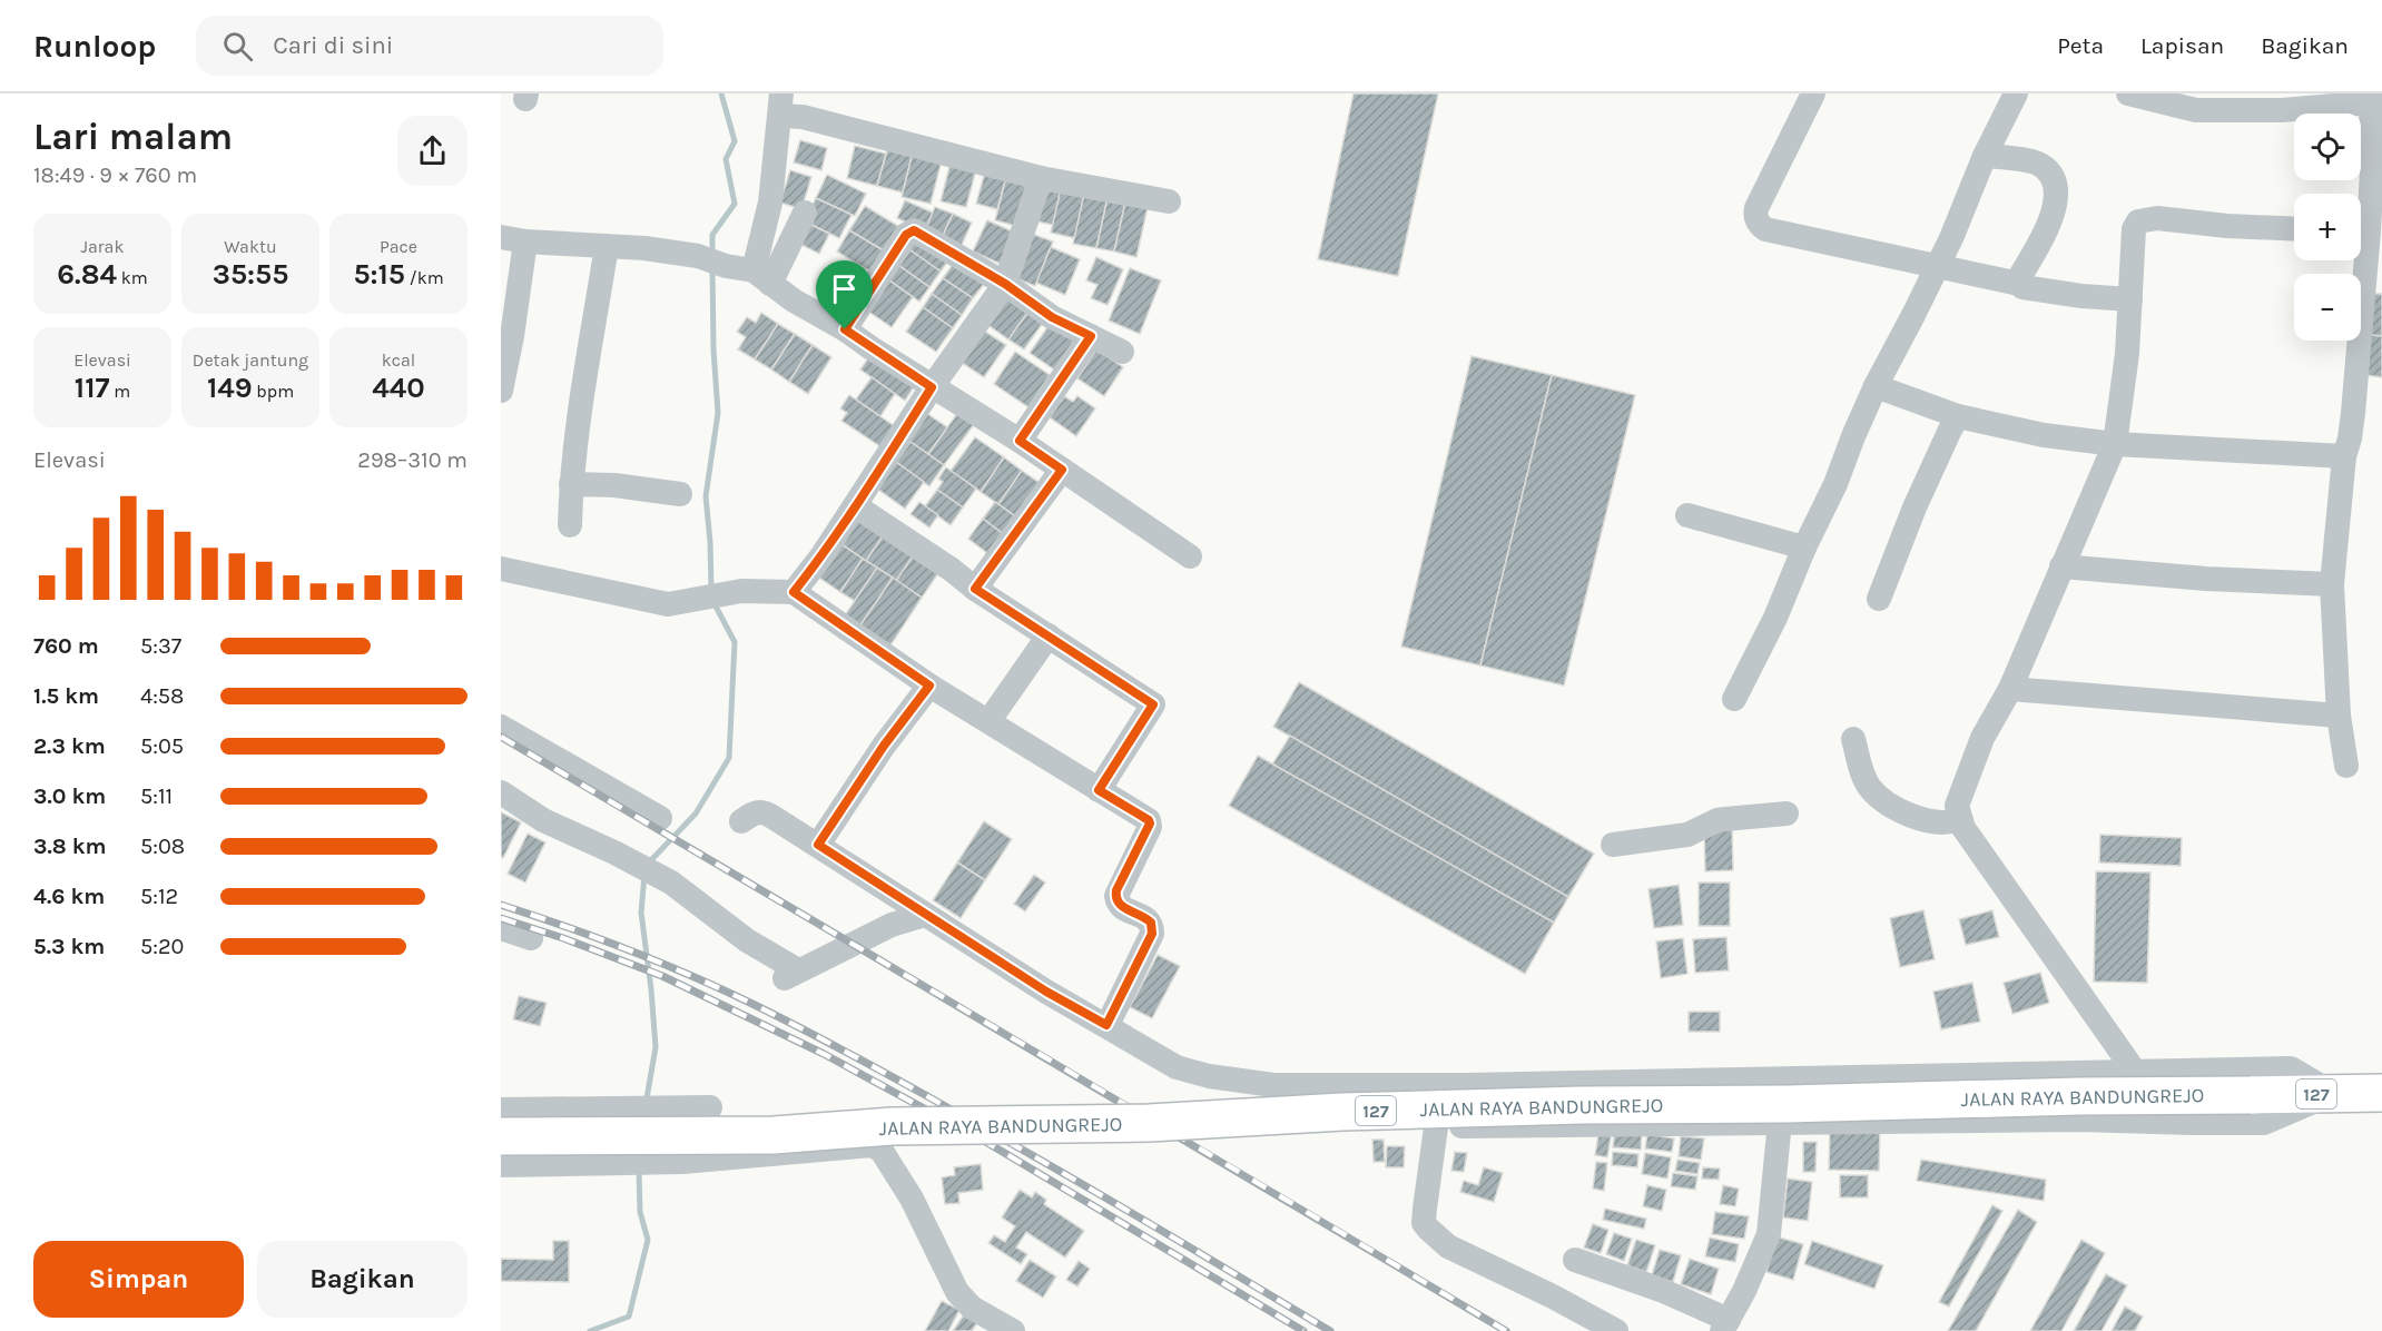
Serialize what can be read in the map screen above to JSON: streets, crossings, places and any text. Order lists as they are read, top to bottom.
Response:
{
  "streets": {
    "main road": ["127", "JALAN RAYA BANDUNGREJO"]
  },
  "page": {
    "header": "Runloop",
    "search": "Cari di sini",
    "nav": ["Peta", "Lapisan", "Bagikan"],
    "heading": ["Lari malam", "18:49 · 9 × 760 m"],
    "map_buttons": ["+", "−"],
    "stats": [
      ["Jarak", "6.84 km"],
      ["Waktu", "35:55"],
      ["Pace", "5:15 /km"],
      ["Elevasi", "117 m"],
      ["Detak jantung", "149 bpm"],
      ["kcal", "440"]
    ],
    "chart": ["Elevasi", "298–310 m"],
    "list": [
      {
        "name": "760 m",
        "note": "5:37"
      },
      {
        "name": "1.5 km",
        "note": "4:58"
      },
      {
        "name": "2.3 km",
        "note": "5:05"
      },
      {
        "name": "3.0 km",
        "note": "5:11"
      },
      {
        "name": "3.8 km",
        "note": "5:08"
      },
      {
        "name": "4.6 km",
        "note": "5:12"
      },
      {
        "name": "5.3 km",
        "note": "5:20"
      }
    ],
    "buttons": ["Simpan", "Bagikan"]
  }
}
